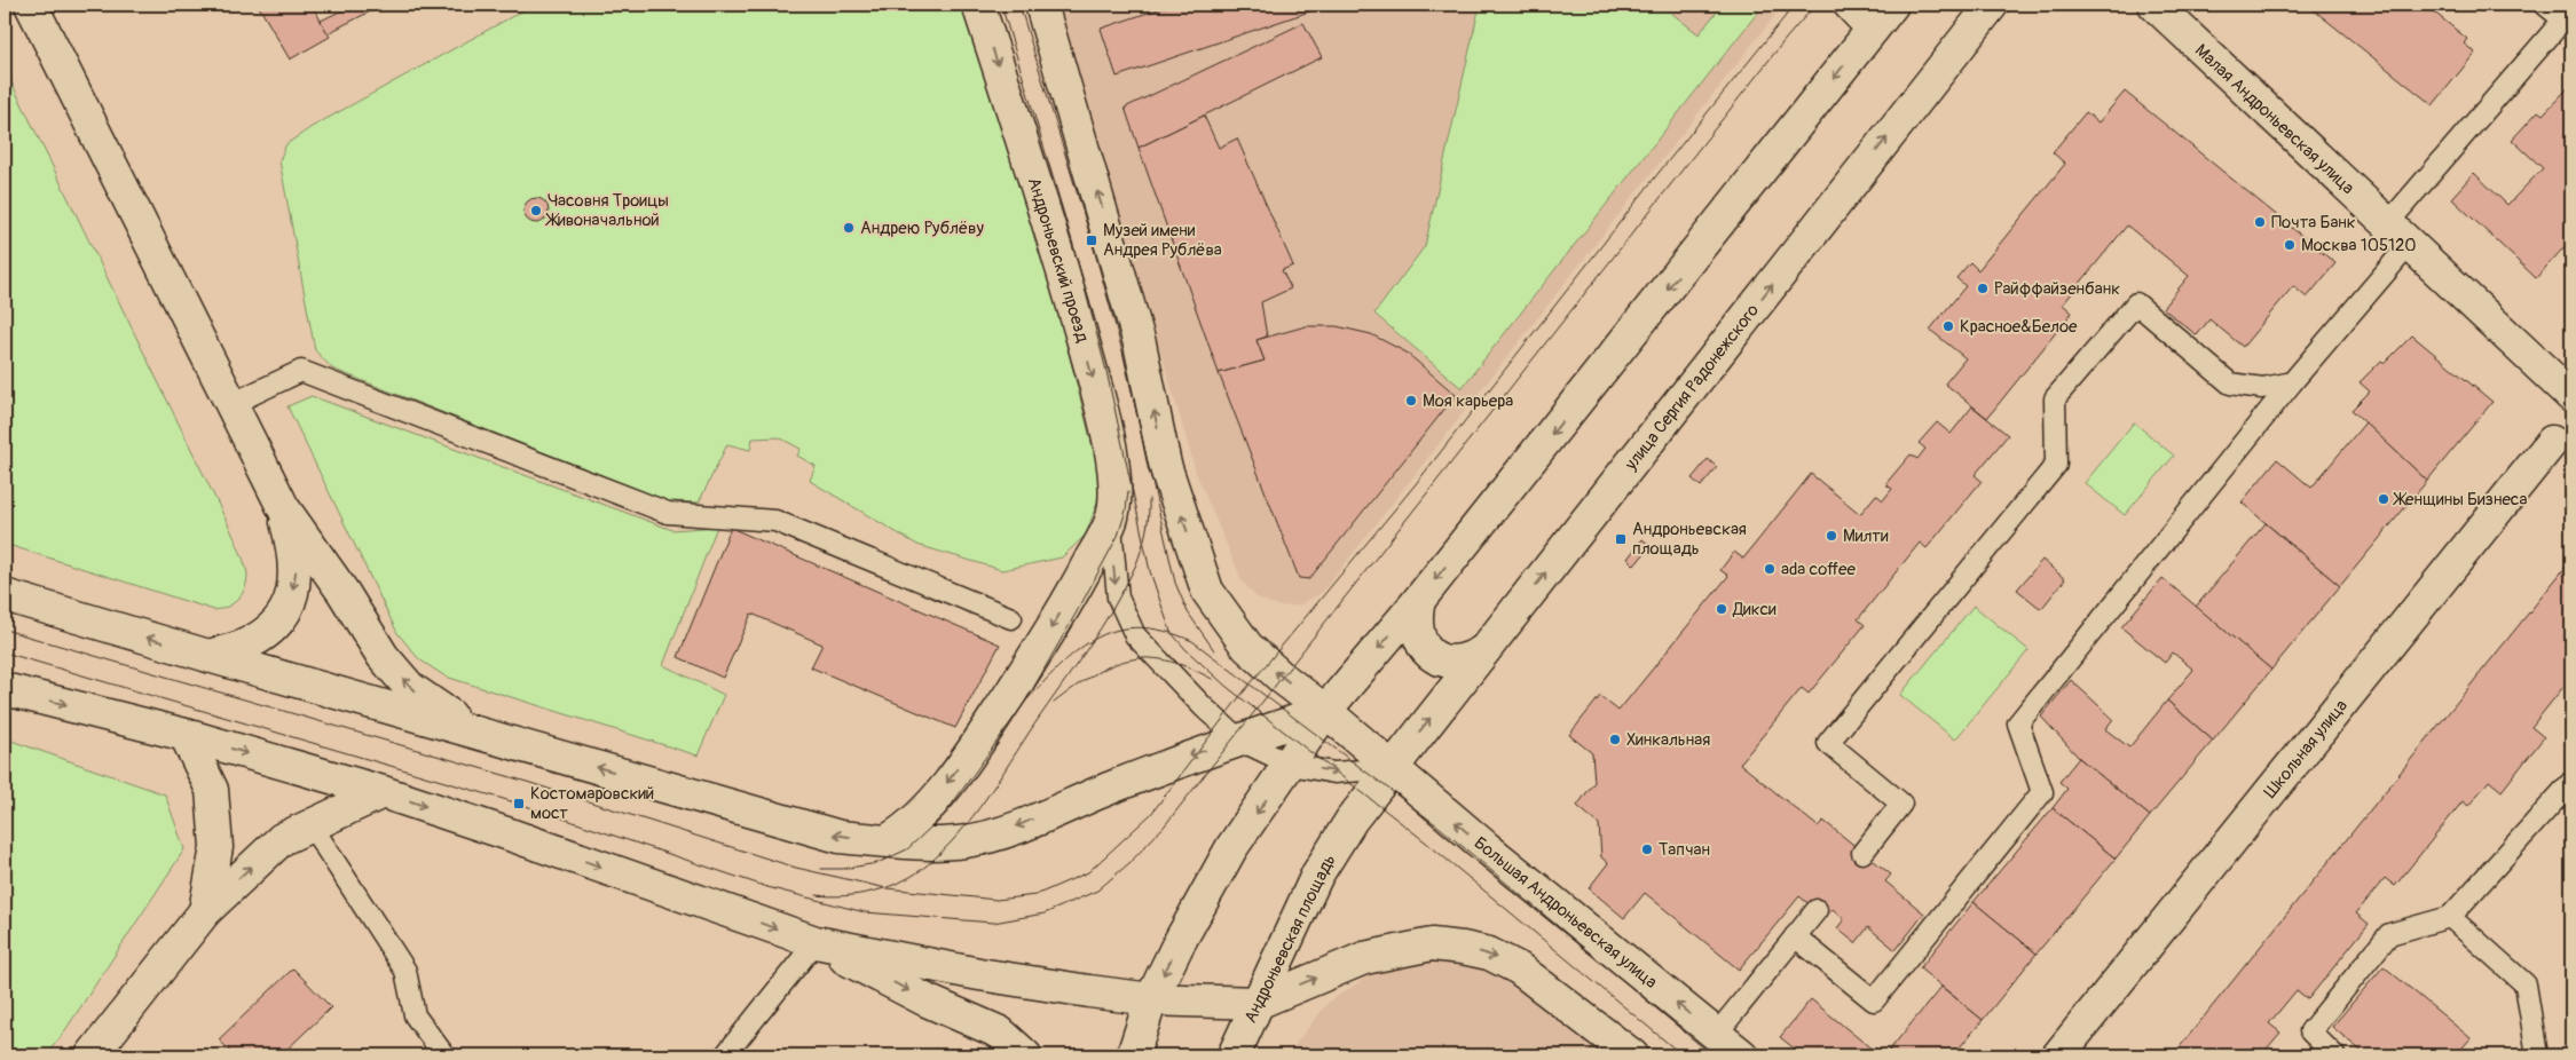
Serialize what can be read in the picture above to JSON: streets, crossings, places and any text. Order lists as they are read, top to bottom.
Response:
{
  "streets": {
    "main road": [
      "Малая Андроньевская улица",
      "Андроньевский проезд",
      "улица Сергия Радонежского",
      "Школьная улица",
      "Большая Андроньевская улица",
      "Андроньевская площадь"
    ]
  },
  "crossings": [
    ["улица Сергия Радонежского", "Большая Андроньевская улица"],
    ["улица Сергия Радонежского", "Андроньевская площадь"],
    ["Большая Андроньевская улица", "Андроньевская площадь"]
  ],
  "one_way": ["Андроньевский проезд", "Большая Андроньевская улица"],
  "places": {
    "other": [
      "Часовня Троицы Живоначальной",
      "Почта Банк",
      "Андрею Рублёву",
      "Москва 105120",
      "Райффайзенбанк",
      "Красное&Белое",
      "Моя карьера",
      "Женщины Бизнеса",
      "Милти",
      "ada coffee",
      "Дикси",
      "Хинкальная",
      "Тапчан"
    ],
    "transit": ["Музей имени Андрея Рублёва", "Андроньевская площадь", "Костомаровский мост"]
  }
}
